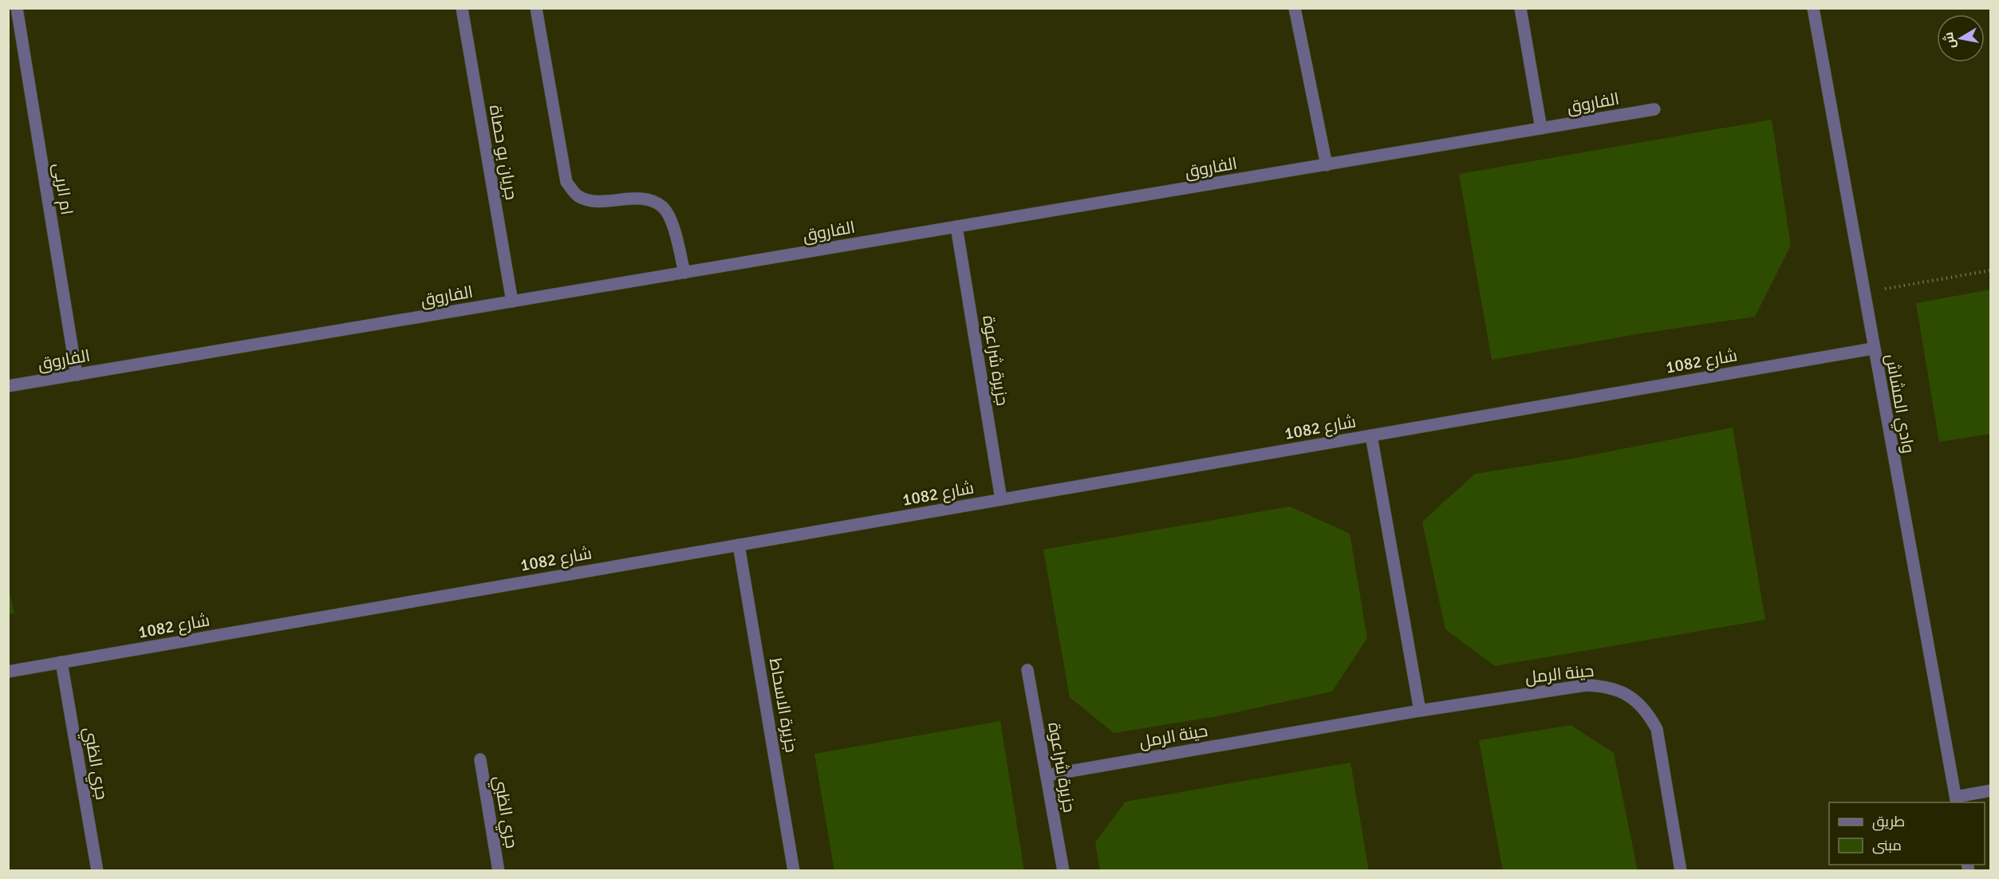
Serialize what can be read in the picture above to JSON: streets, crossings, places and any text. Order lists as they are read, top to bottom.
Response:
{
  "streets": {
    "street": [
      "الفاروق",
      "جريان بو حصاة",
      "ام الربى",
      "جزيرة شراعوة",
      "شارع 1082",
      "وادي المشاش",
      "حينة الرمل",
      "جزيرة الاسحاط",
      "جري الظبي"
    ]
  },
  "crossings": [
    ["الفاروق", "جريان بو حصاة"],
    ["الفاروق", "ام الربى"],
    ["الفاروق", "جزيرة شراعوة"],
    ["جزيرة شراعوة", "شارع 1082"],
    ["جزيرة شراعوة", "حينة الرمل"],
    ["شارع 1082", "وادي المشاش"],
    ["شارع 1082", "جزيرة الاسحاط"],
    ["شارع 1082", "جري الظبي"]
  ],
  "legend": ["طريق", "مبنى"],
  "north": "left"
}
